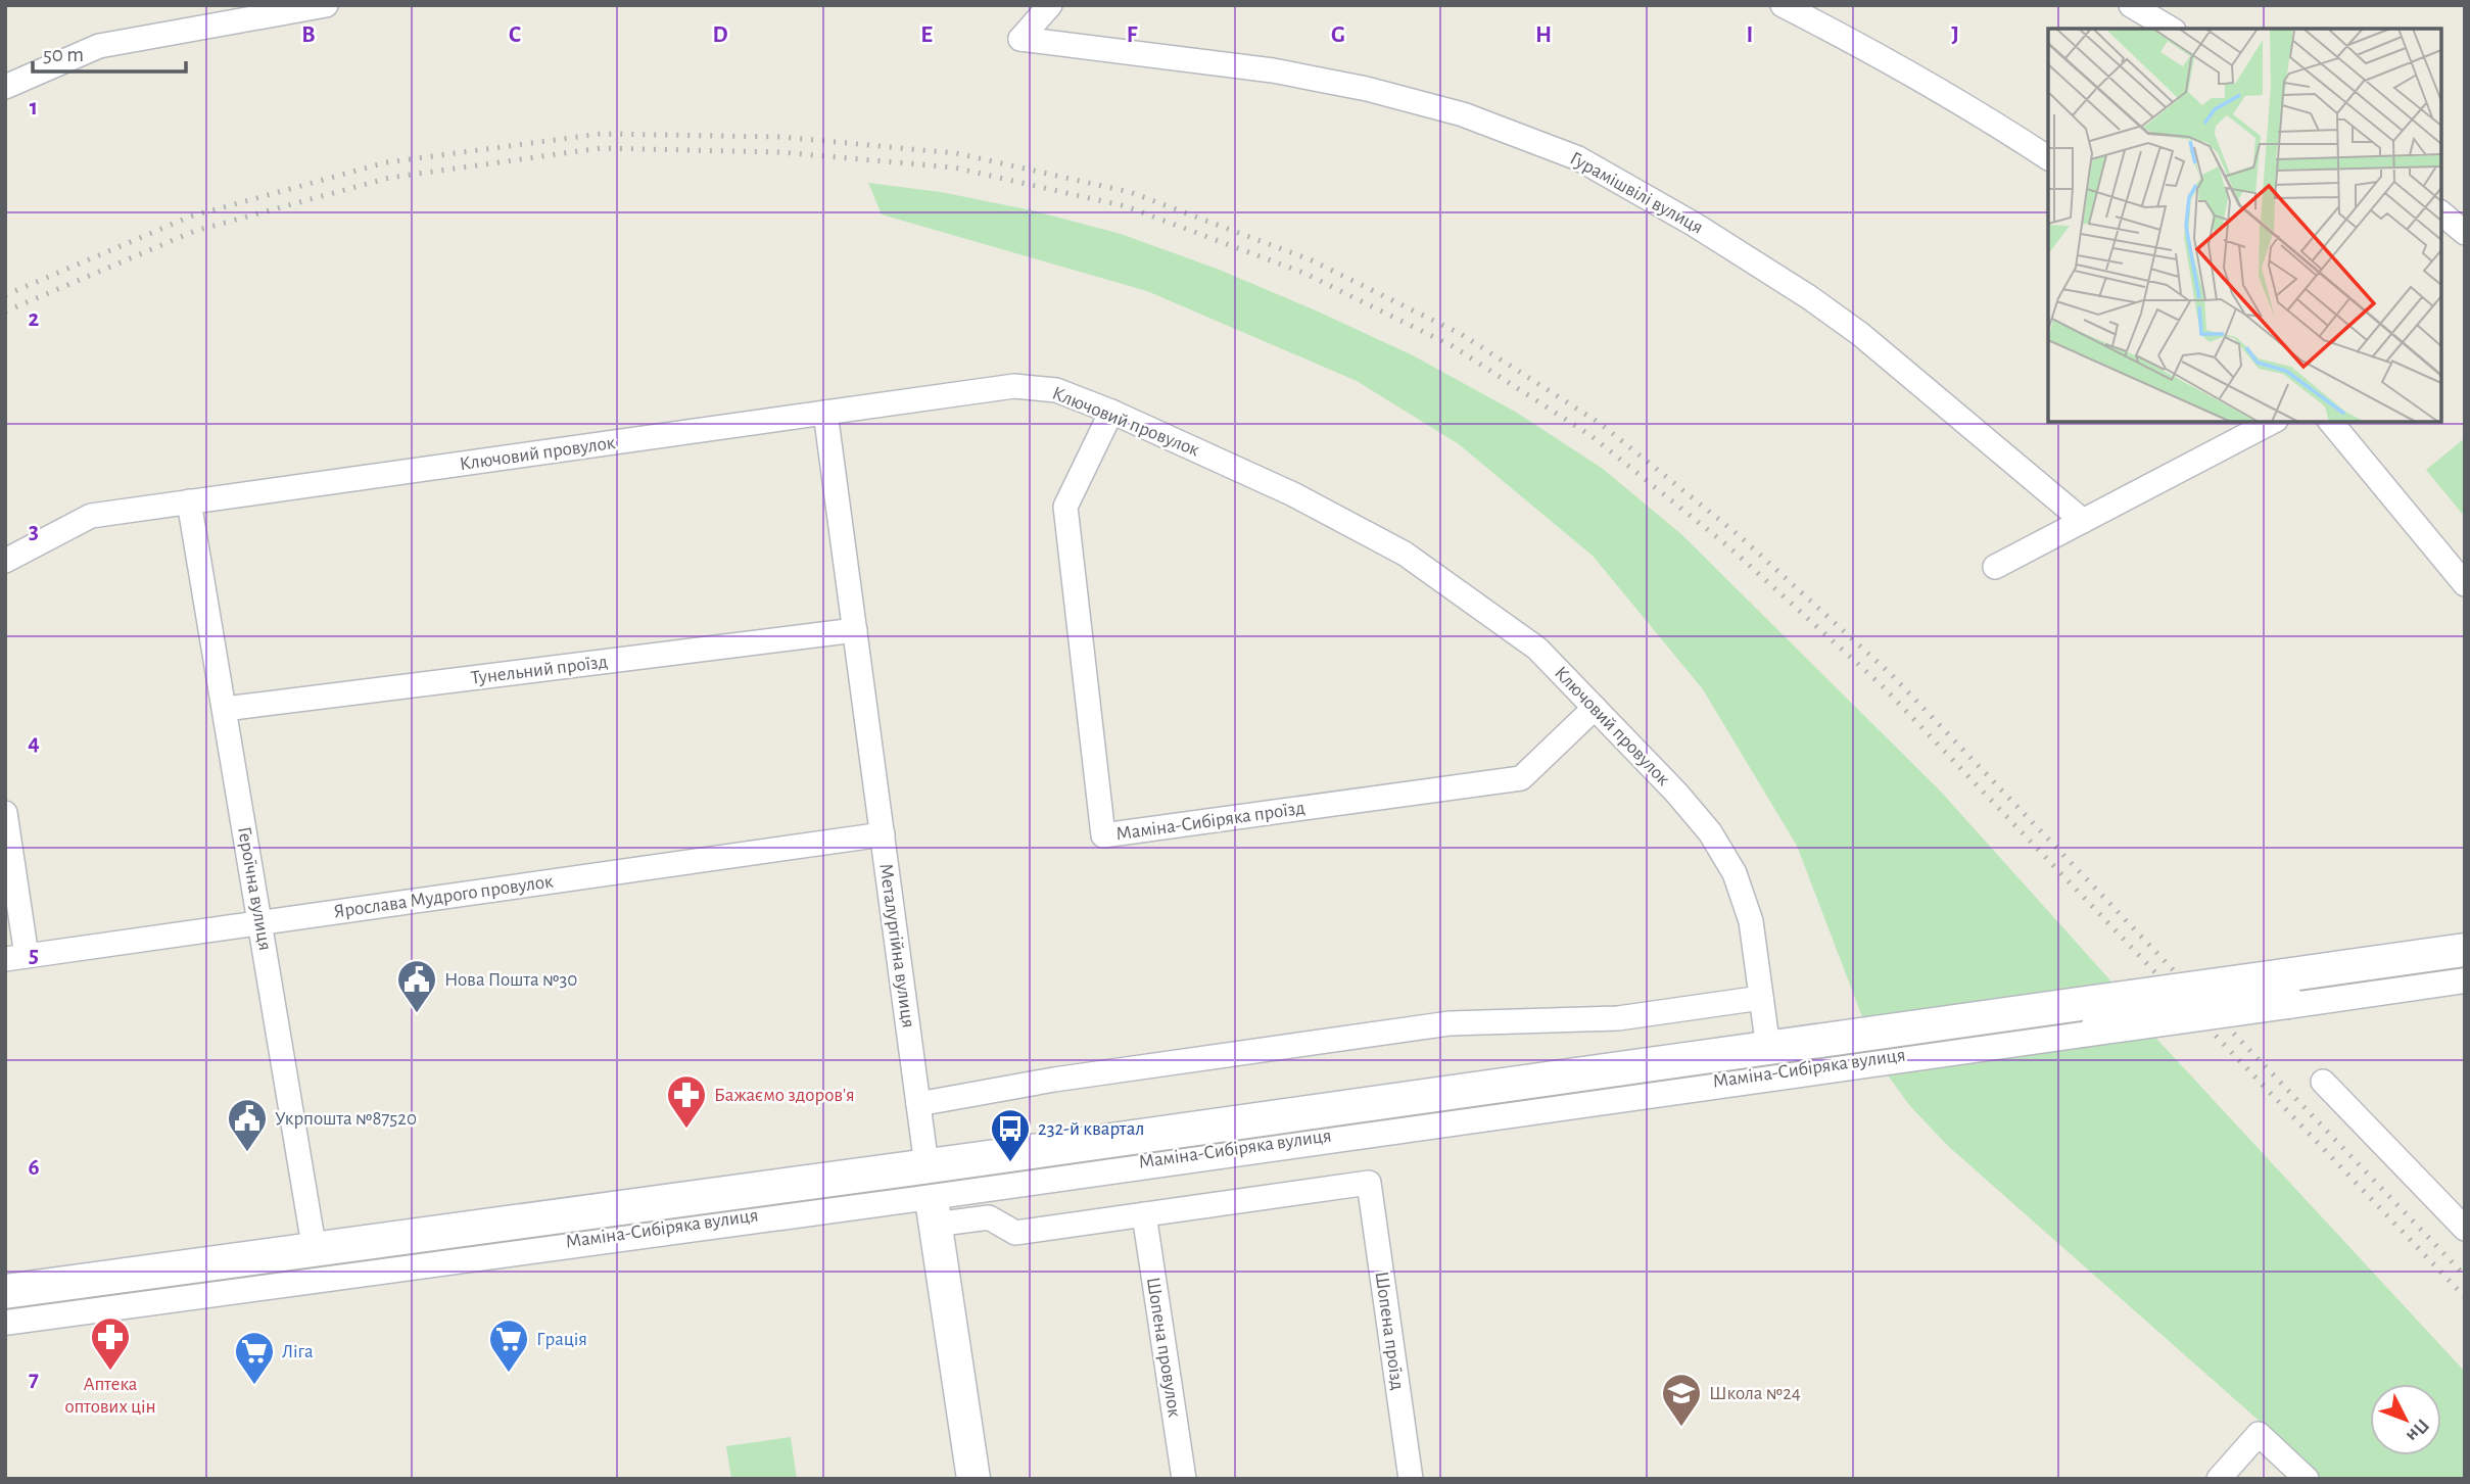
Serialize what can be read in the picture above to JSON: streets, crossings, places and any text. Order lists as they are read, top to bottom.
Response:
{
  "streets": {
    "main road": ["Металургійна вулиця", "Маміна-Сибіряка вулиця"],
    "street": [
      "Гурамішвілі вулиця",
      "Ключовий провулок",
      "Тунельний проїзд",
      "Маміна-Сибіряка проїзд",
      "Героїчна вулиця",
      "Ярослава Мудрого провулок",
      "Шопена проїзд",
      "Шопена провулок"
    ]
  },
  "crossings": [
    ["Ключовий провулок", "Маміна-Сибіряка проїзд"],
    ["Ключовий провулок", "Героїчна вулиця"],
    ["Ключовий провулок", "Металургійна вулиця"],
    ["Ключовий провулок", "Маміна-Сибіряка вулиця"],
    ["Тунельний проїзд", "Героїчна вулиця"],
    ["Тунельний проїзд", "Металургійна вулиця"],
    ["Героїчна вулиця", "Ярослава Мудрого провулок"],
    ["Героїчна вулиця", "Маміна-Сибіряка вулиця"],
    ["Ярослава Мудрого провулок", "Металургійна вулиця"],
    ["Металургійна вулиця", "Маміна-Сибіряка вулиця"],
    ["Шопена проїзд", "Шопена провулок"]
  ],
  "places": {
    "public building": ["Нова Пошта №30", "Укрпошта №87520"],
    "pharmacy": ["Бажаємо здоров'я", "Аптека оптових цін"],
    "bus stop": ["232-й квартал"],
    "supermarket": ["Грація", "Ліга"],
    "school or university": ["Школа №24"]
  },
  "scale_bar": "50 m",
  "north": "bottom right",
  "grid": {
    "columns": [
      "B",
      "C",
      "D",
      "E",
      "F",
      "G",
      "H",
      "I",
      "J"
    ],
    "rows": [
      "1",
      "2",
      "3",
      "4",
      "5",
      "6",
      "7"
    ]
  }
}
